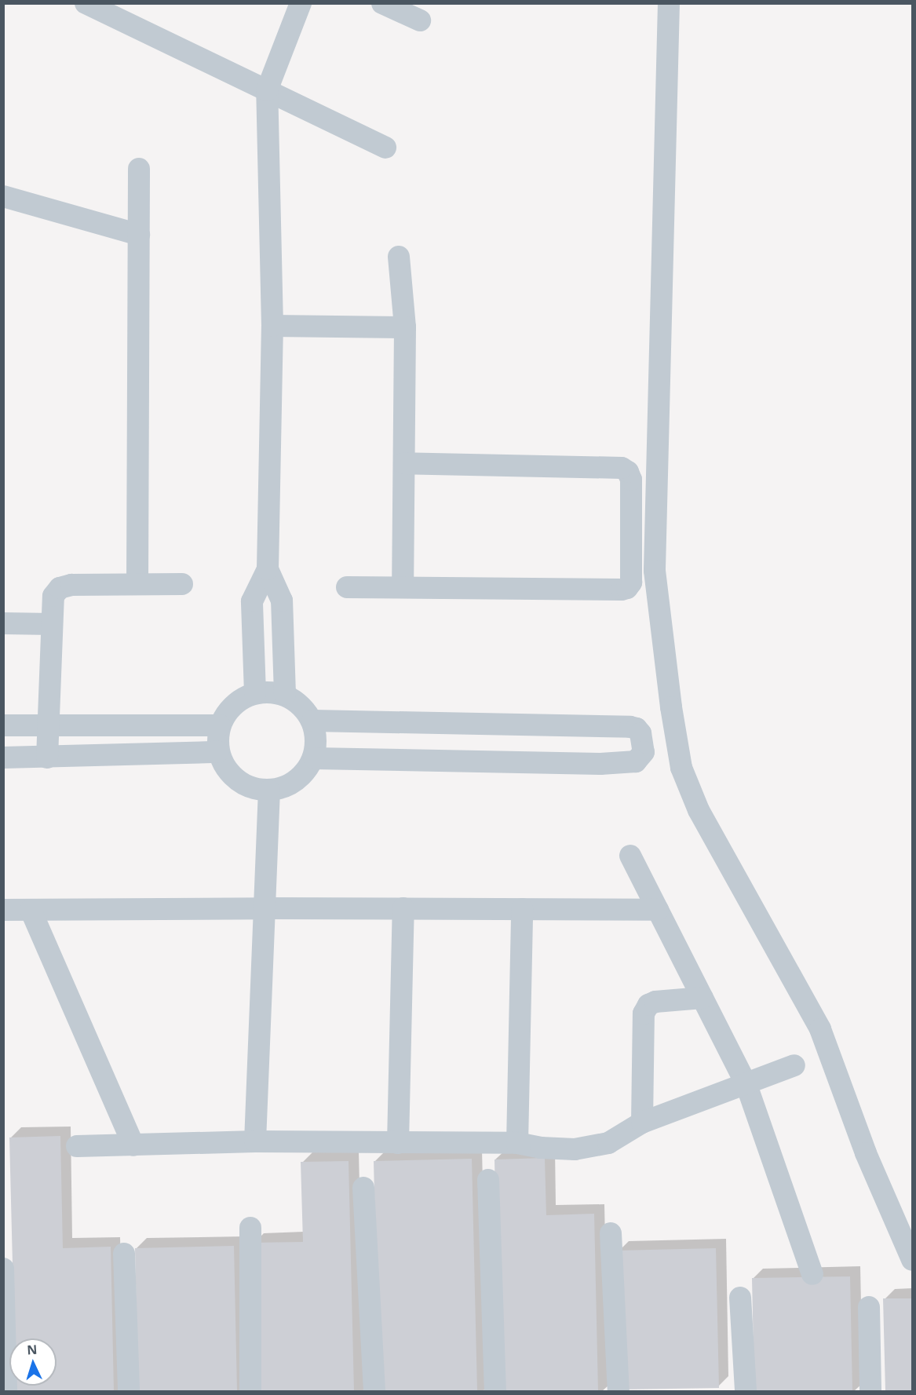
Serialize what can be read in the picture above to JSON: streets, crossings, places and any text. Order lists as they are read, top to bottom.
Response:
{
  "north": "top"
}
